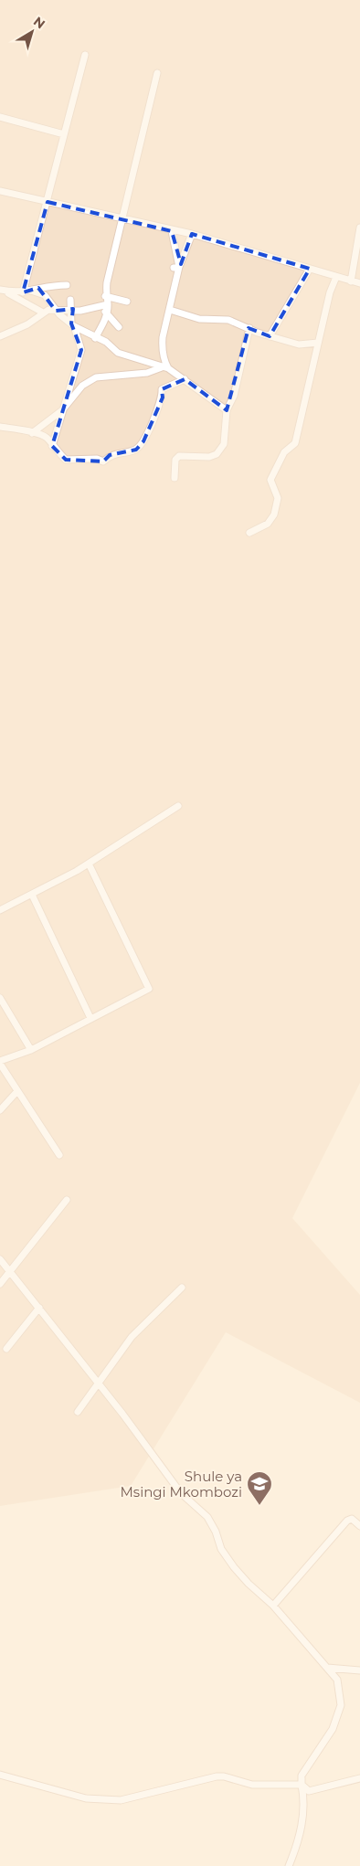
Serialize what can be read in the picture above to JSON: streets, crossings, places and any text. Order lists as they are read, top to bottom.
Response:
{
  "places": {
    "school or university": ["Shule ya Msingi Mkombozi"]
  },
  "north": "top right"
}
